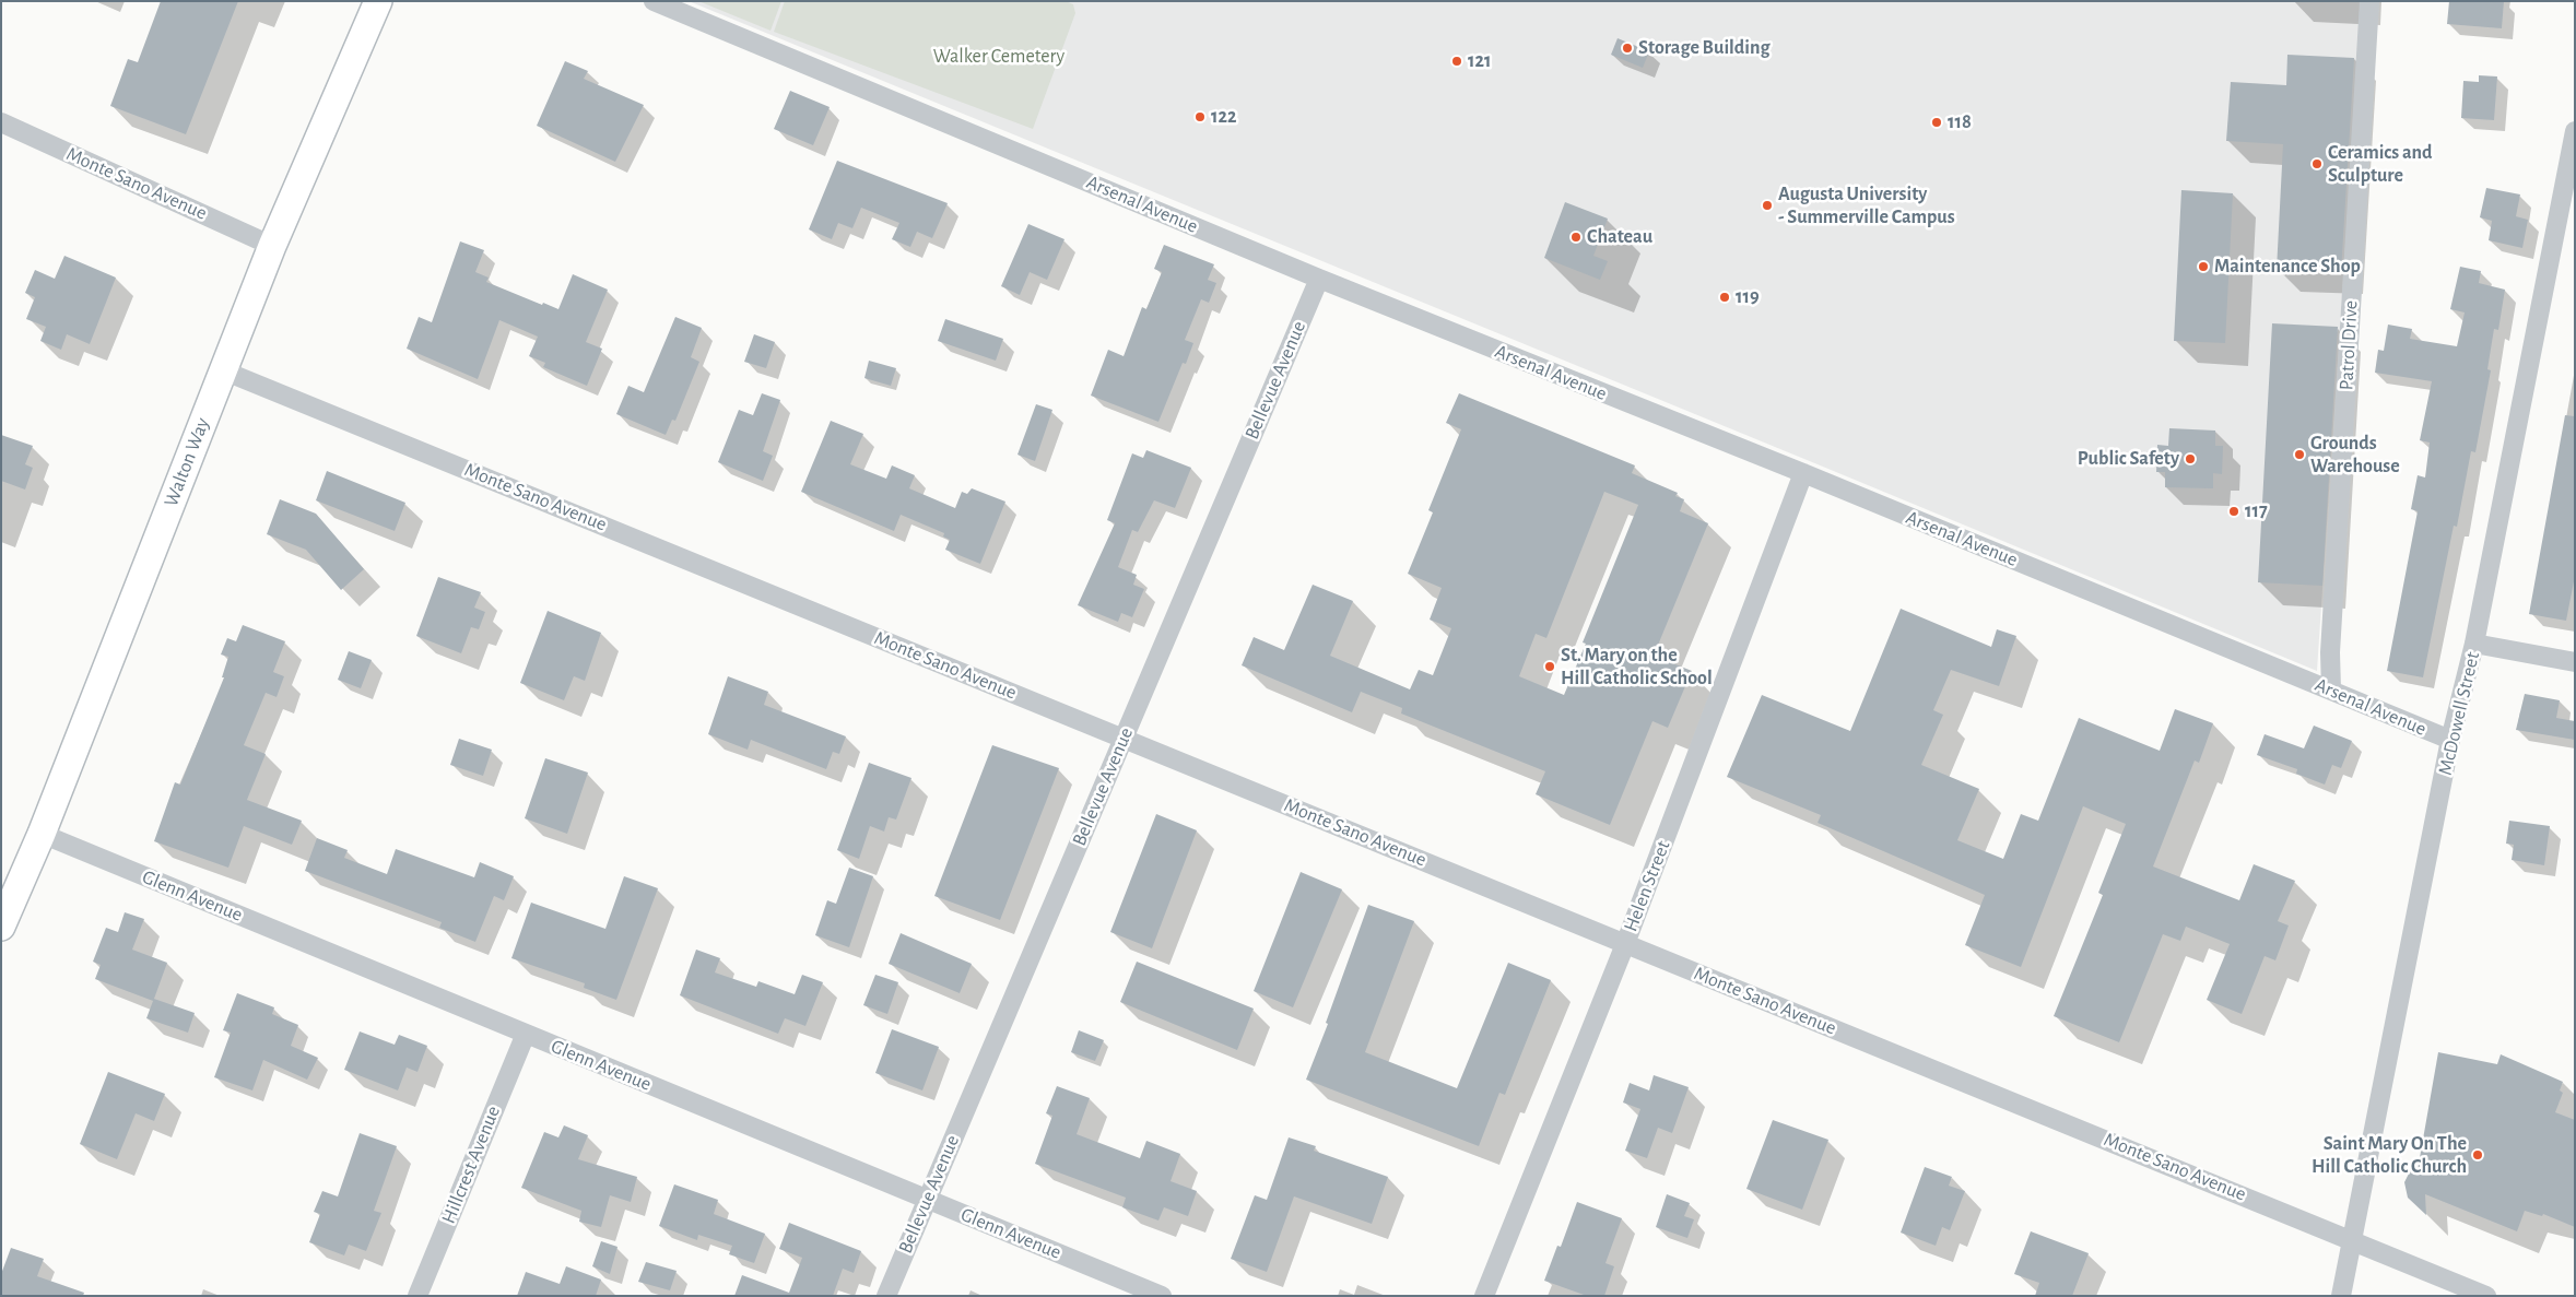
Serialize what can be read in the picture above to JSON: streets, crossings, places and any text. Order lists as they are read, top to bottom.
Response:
{
  "streets": {
    "main road": ["Walton Way"],
    "street": [
      "Monte Sano Avenue",
      "Arsenal Avenue",
      "Patrol Drive",
      "Bellevue Avenue",
      "McDowell Street",
      "Helen Street",
      "Glenn Avenue",
      "Hillcrest Avenue"
    ]
  },
  "crossings": [
    ["Monte Sano Avenue", "Bellevue Avenue"],
    ["Monte Sano Avenue", "Walton Way"],
    ["Monte Sano Avenue", "McDowell Street"],
    ["Monte Sano Avenue", "Helen Street"],
    ["Arsenal Avenue", "Patrol Drive"],
    ["Arsenal Avenue", "Bellevue Avenue"],
    ["Arsenal Avenue", "McDowell Street"],
    ["Arsenal Avenue", "Helen Street"],
    ["Bellevue Avenue", "Glenn Avenue"],
    ["Walton Way", "Glenn Avenue"],
    ["Glenn Avenue", "Hillcrest Avenue"]
  ],
  "parks": ["Walker Cemetery"],
  "places": [
    "Storage Building",
    "121",
    "122",
    "118",
    "Ceramics and Sculpture",
    "Augusta University - Summerville Campus",
    "Chateau",
    "Maintenance Shop",
    "119",
    "Grounds Warehouse",
    "Public Safety",
    "117",
    "St. Mary on the Hill Catholic School",
    "Saint Mary On The Hill Catholic Church"
  ]
}
